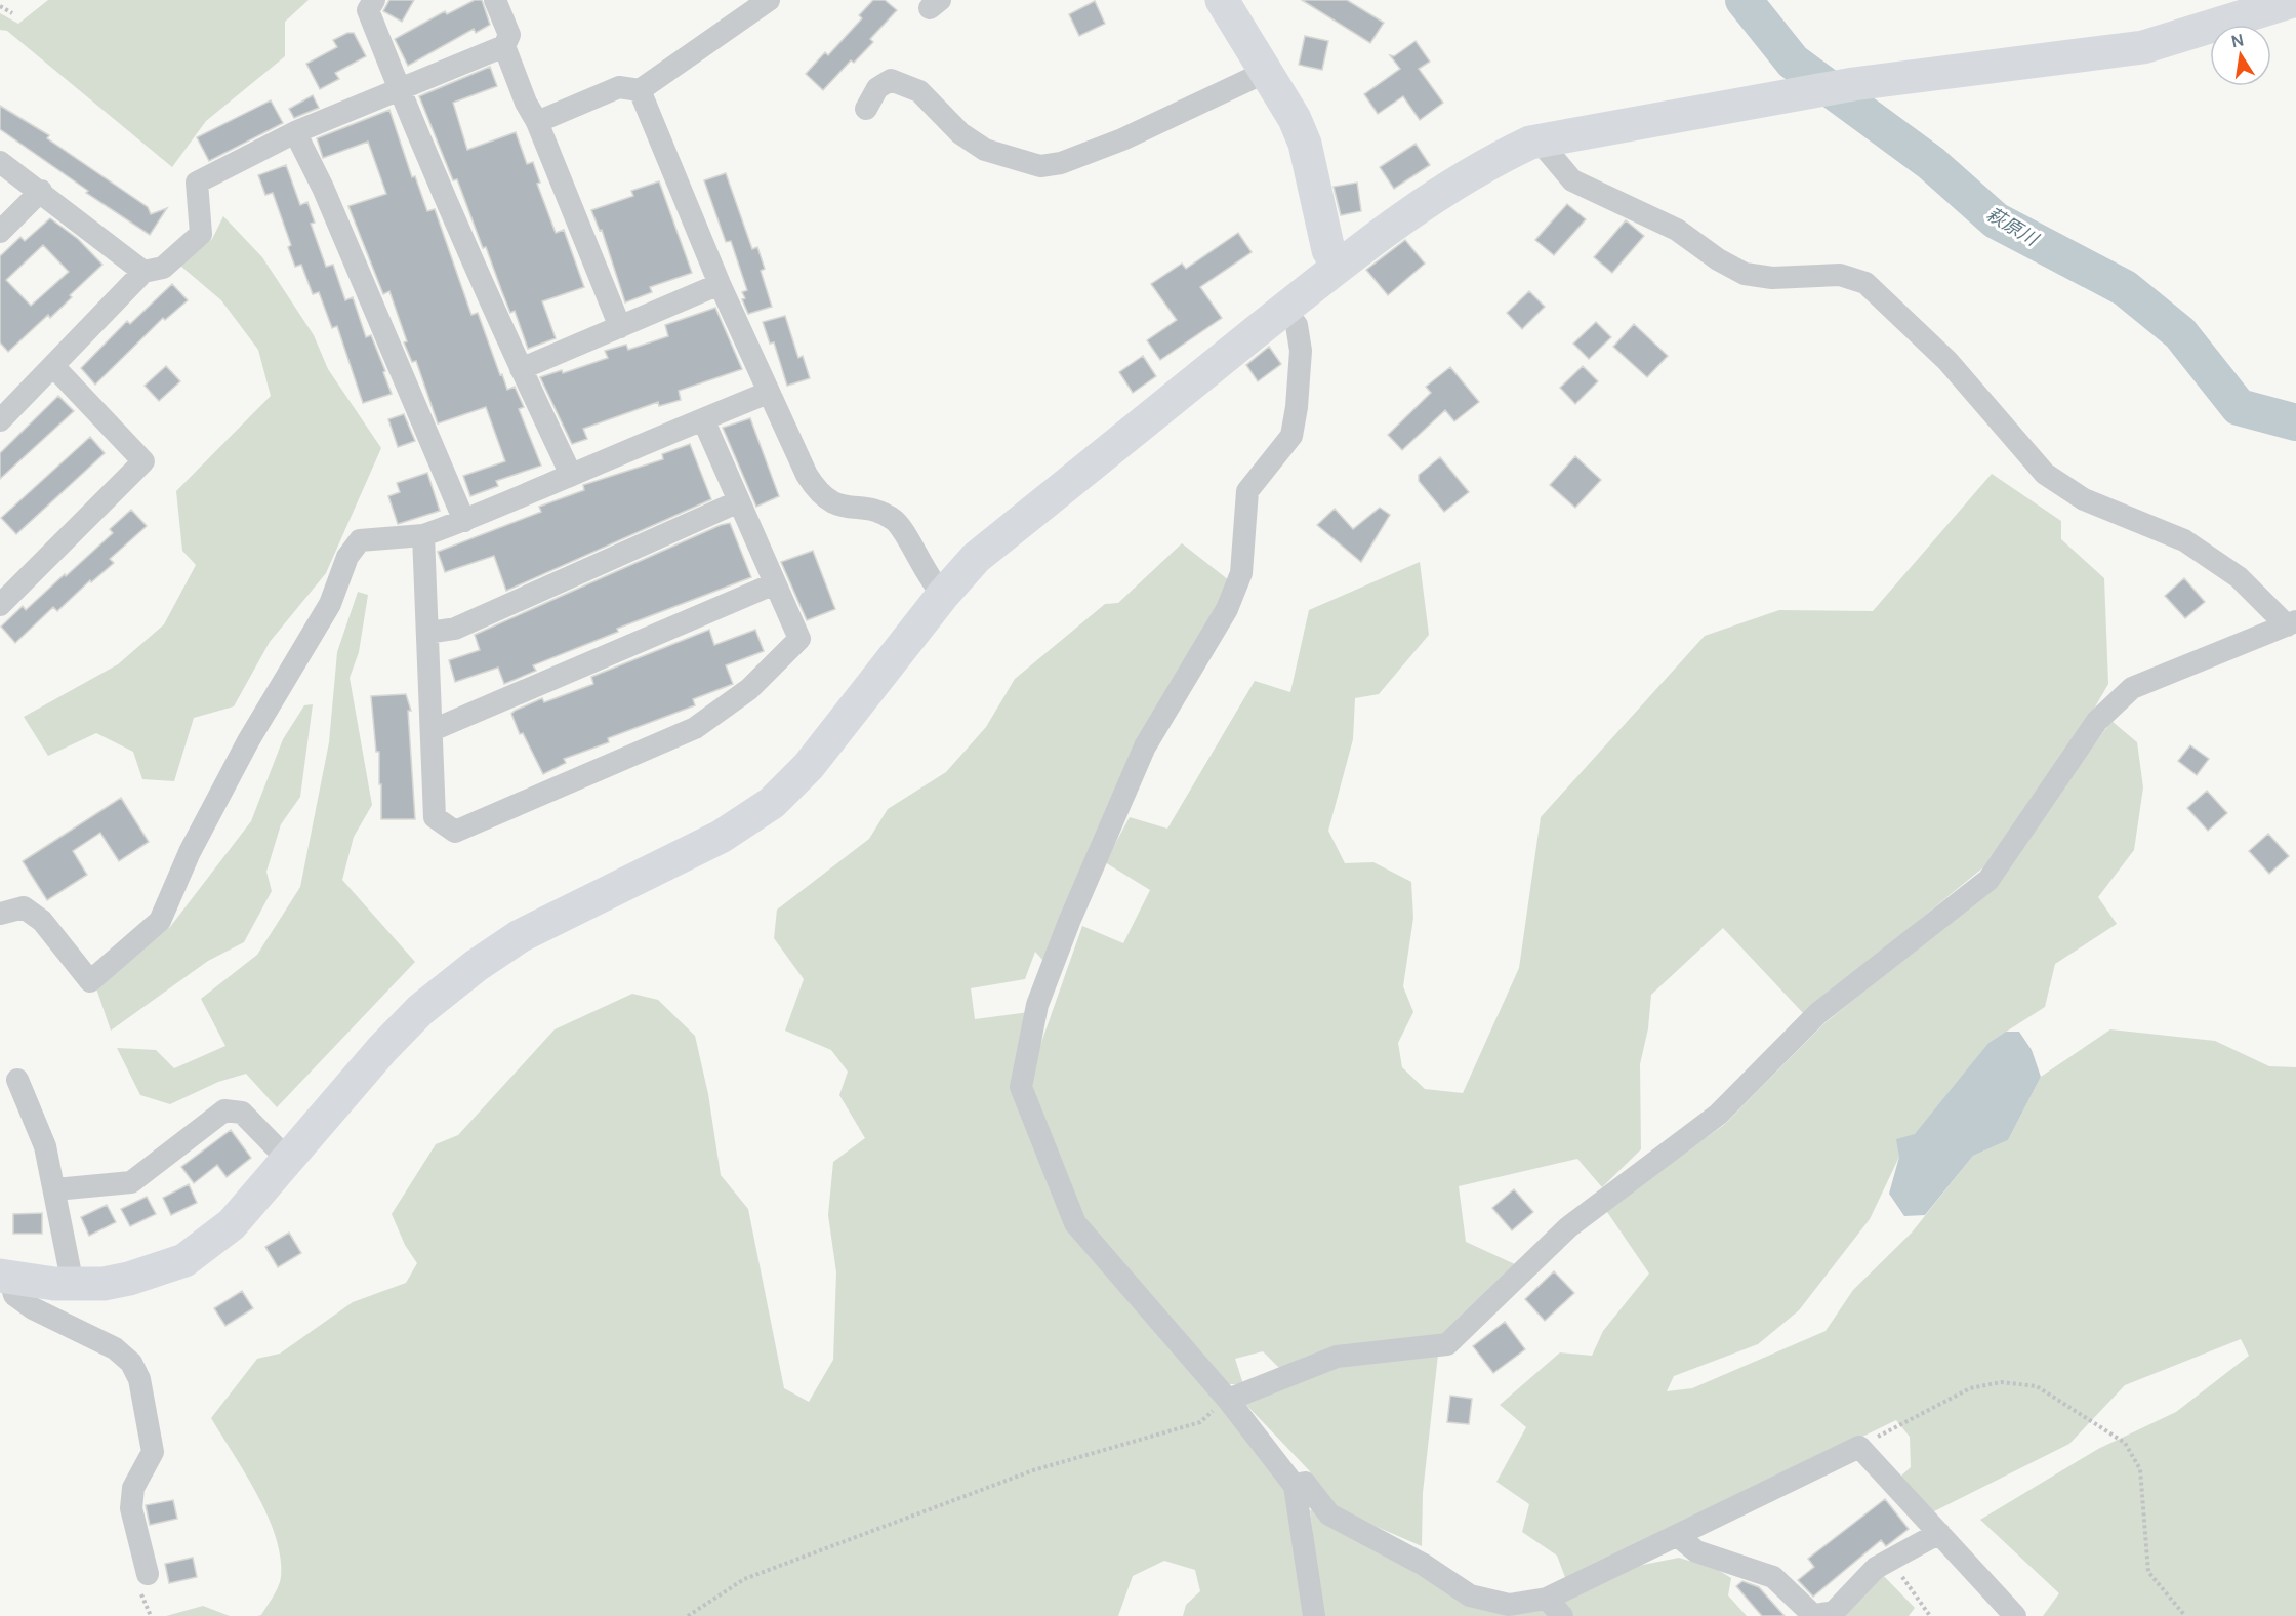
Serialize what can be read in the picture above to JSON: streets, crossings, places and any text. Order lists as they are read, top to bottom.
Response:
{
  "water": ["萩原川"],
  "north": "top"
}
